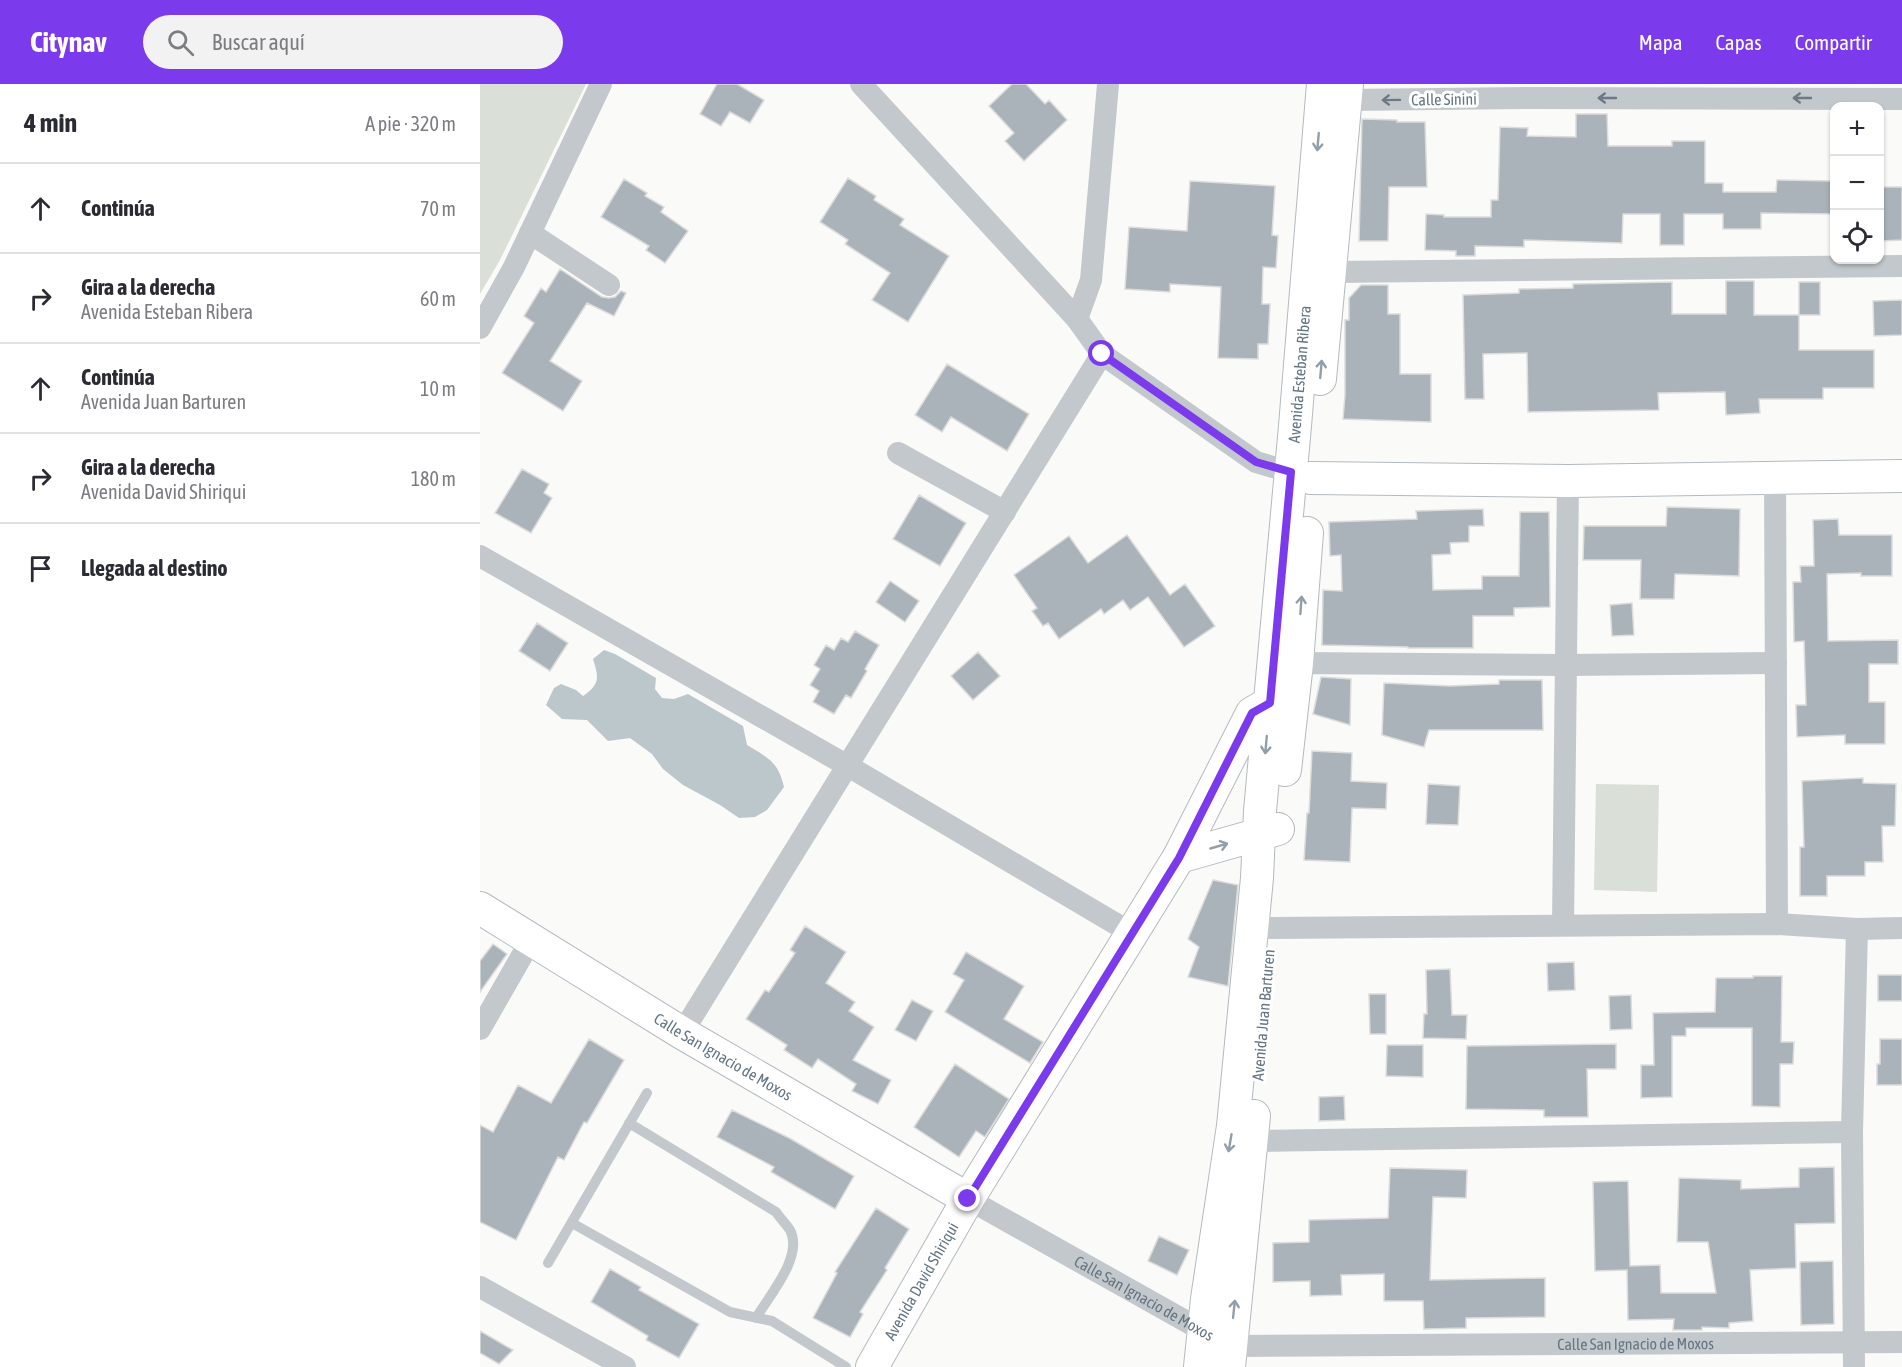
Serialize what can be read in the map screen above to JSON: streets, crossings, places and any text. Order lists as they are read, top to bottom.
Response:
{
  "streets": {
    "street": [
      "Calle Sinini",
      "Avenida Esteban Ribera",
      "Avenida Juan Barturen",
      "Calle San Ignacio de Moxos",
      "Avenida David Shiriqui"
    ]
  },
  "crossings": [
    ["Calle Sinini", "Avenida Esteban Ribera"],
    ["Avenida Esteban Ribera", "Avenida Juan Barturen"],
    ["Avenida Juan Barturen", "Calle San Ignacio de Moxos"],
    ["Avenida Juan Barturen", "Avenida David Shiriqui"],
    ["Calle San Ignacio de Moxos", "Avenida David Shiriqui"]
  ],
  "page": {
    "header": "Citynav",
    "search": "Buscar aquí",
    "nav": ["Mapa", "Capas", "Compartir"],
    "heading": ["4 min", "A pie · 320 m"],
    "map_buttons": ["+", "−"],
    "list": [
      ["Continúa", "70 m"],
      ["Gira a la derecha", "Avenida Esteban Ribera", "60 m"],
      ["Continúa", "Avenida Juan Barturen", "10 m"],
      ["Gira a la derecha", "Avenida David Shiriqui", "180 m"],
      "Llegada al destino"
    ]
  }
}
